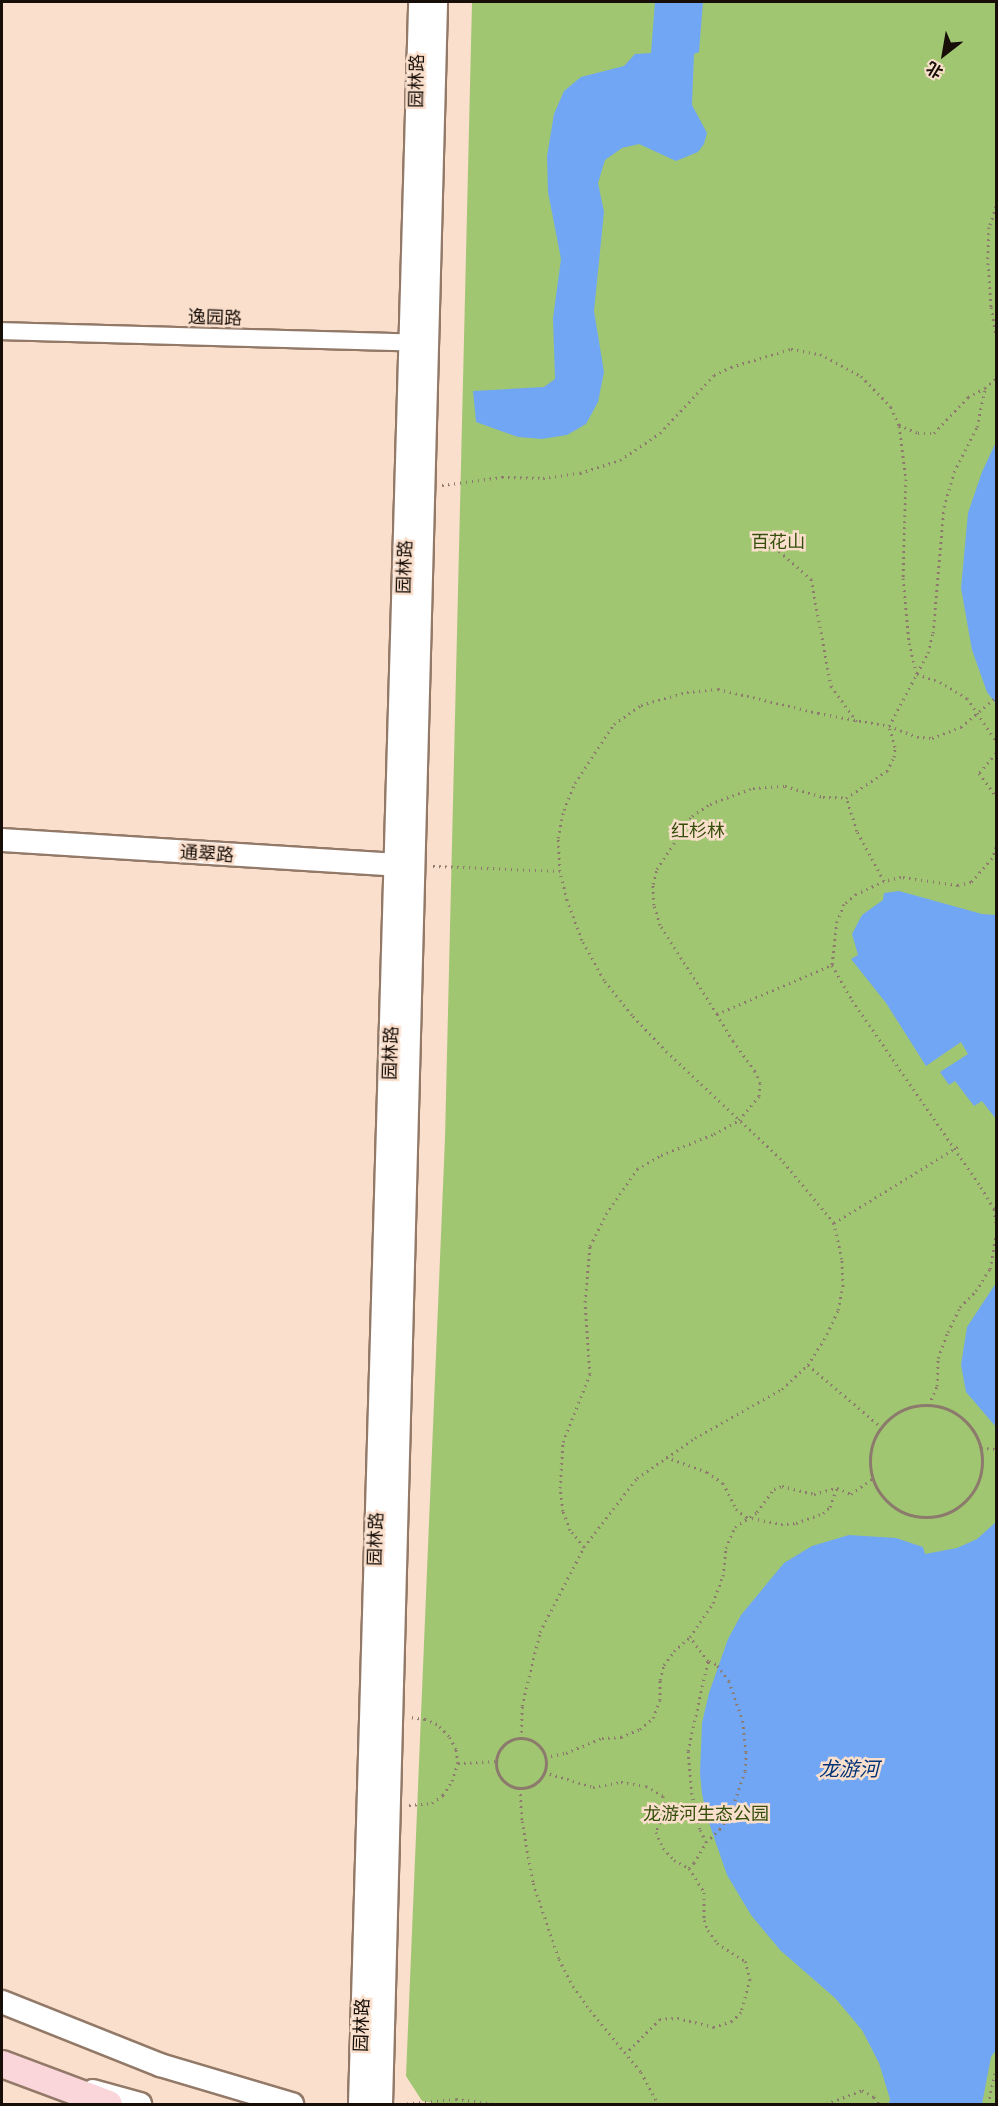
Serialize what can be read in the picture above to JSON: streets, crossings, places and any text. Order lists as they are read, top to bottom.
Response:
{
  "streets": {
    "street": ["园林路", "逸园路", "通翠路"]
  },
  "crossings": [
    ["园林路", "逸园路"],
    ["园林路", "通翠路"]
  ],
  "water": ["龙游河"],
  "parks": ["百花山", "红杉林", "龙游河生态公园"],
  "north": "bottom left"
}
